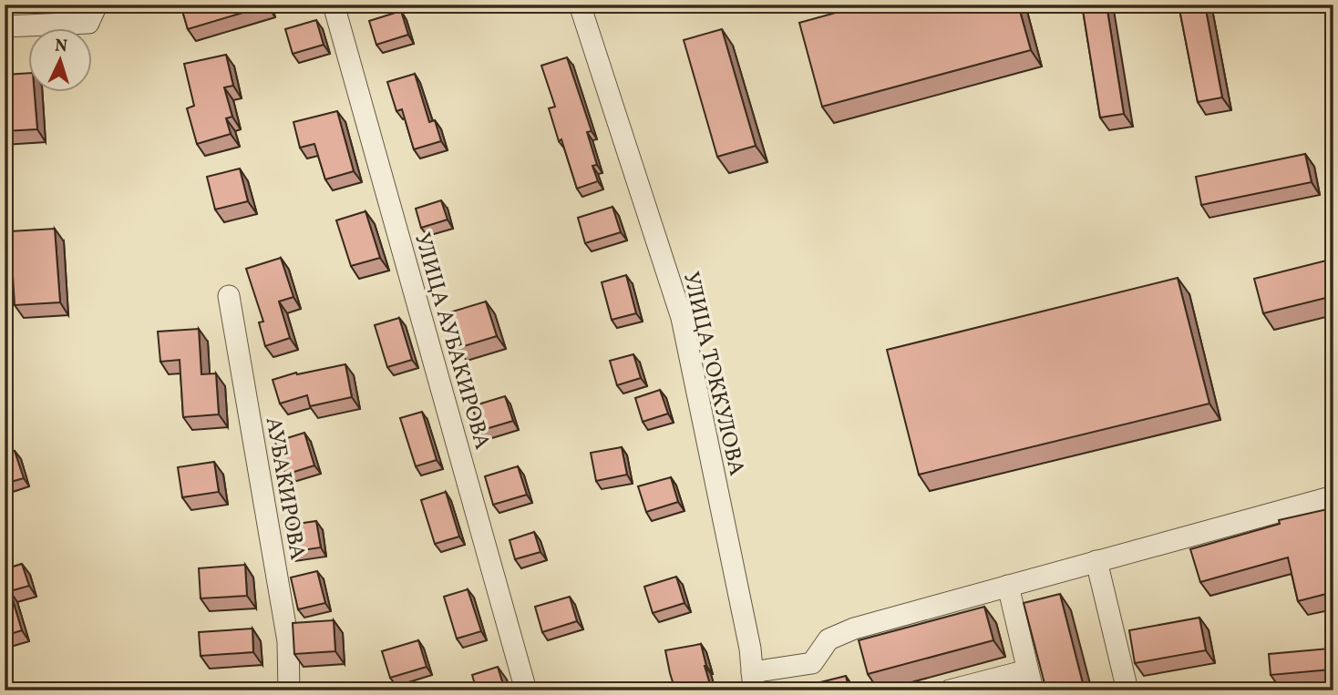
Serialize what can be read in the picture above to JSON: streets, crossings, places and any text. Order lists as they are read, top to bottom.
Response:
{
  "streets": {
    "street": ["УЛИЦА АУБАКИРОВА", "УЛИЦА ТОККУЛОВА", "АУБАКИРОВА"]
  },
  "north": "top"
}
